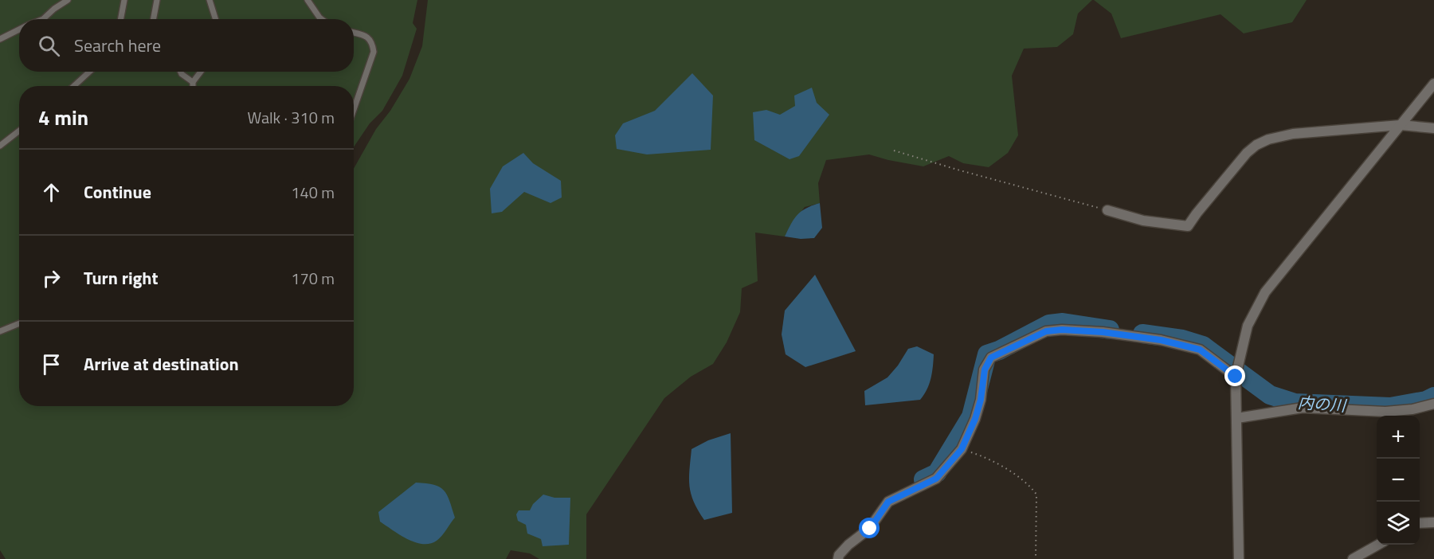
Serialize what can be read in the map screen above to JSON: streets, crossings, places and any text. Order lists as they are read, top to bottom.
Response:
{
  "water": ["内の川"],
  "page": {
    "search": "Search here",
    "heading": ["4 min", "Walk · 310 m"],
    "list": [
      ["Continue", "140 m"],
      ["Turn right", "170 m"],
      "Arrive at destination"
    ],
    "map_buttons": ["+", "−"]
  }
}
